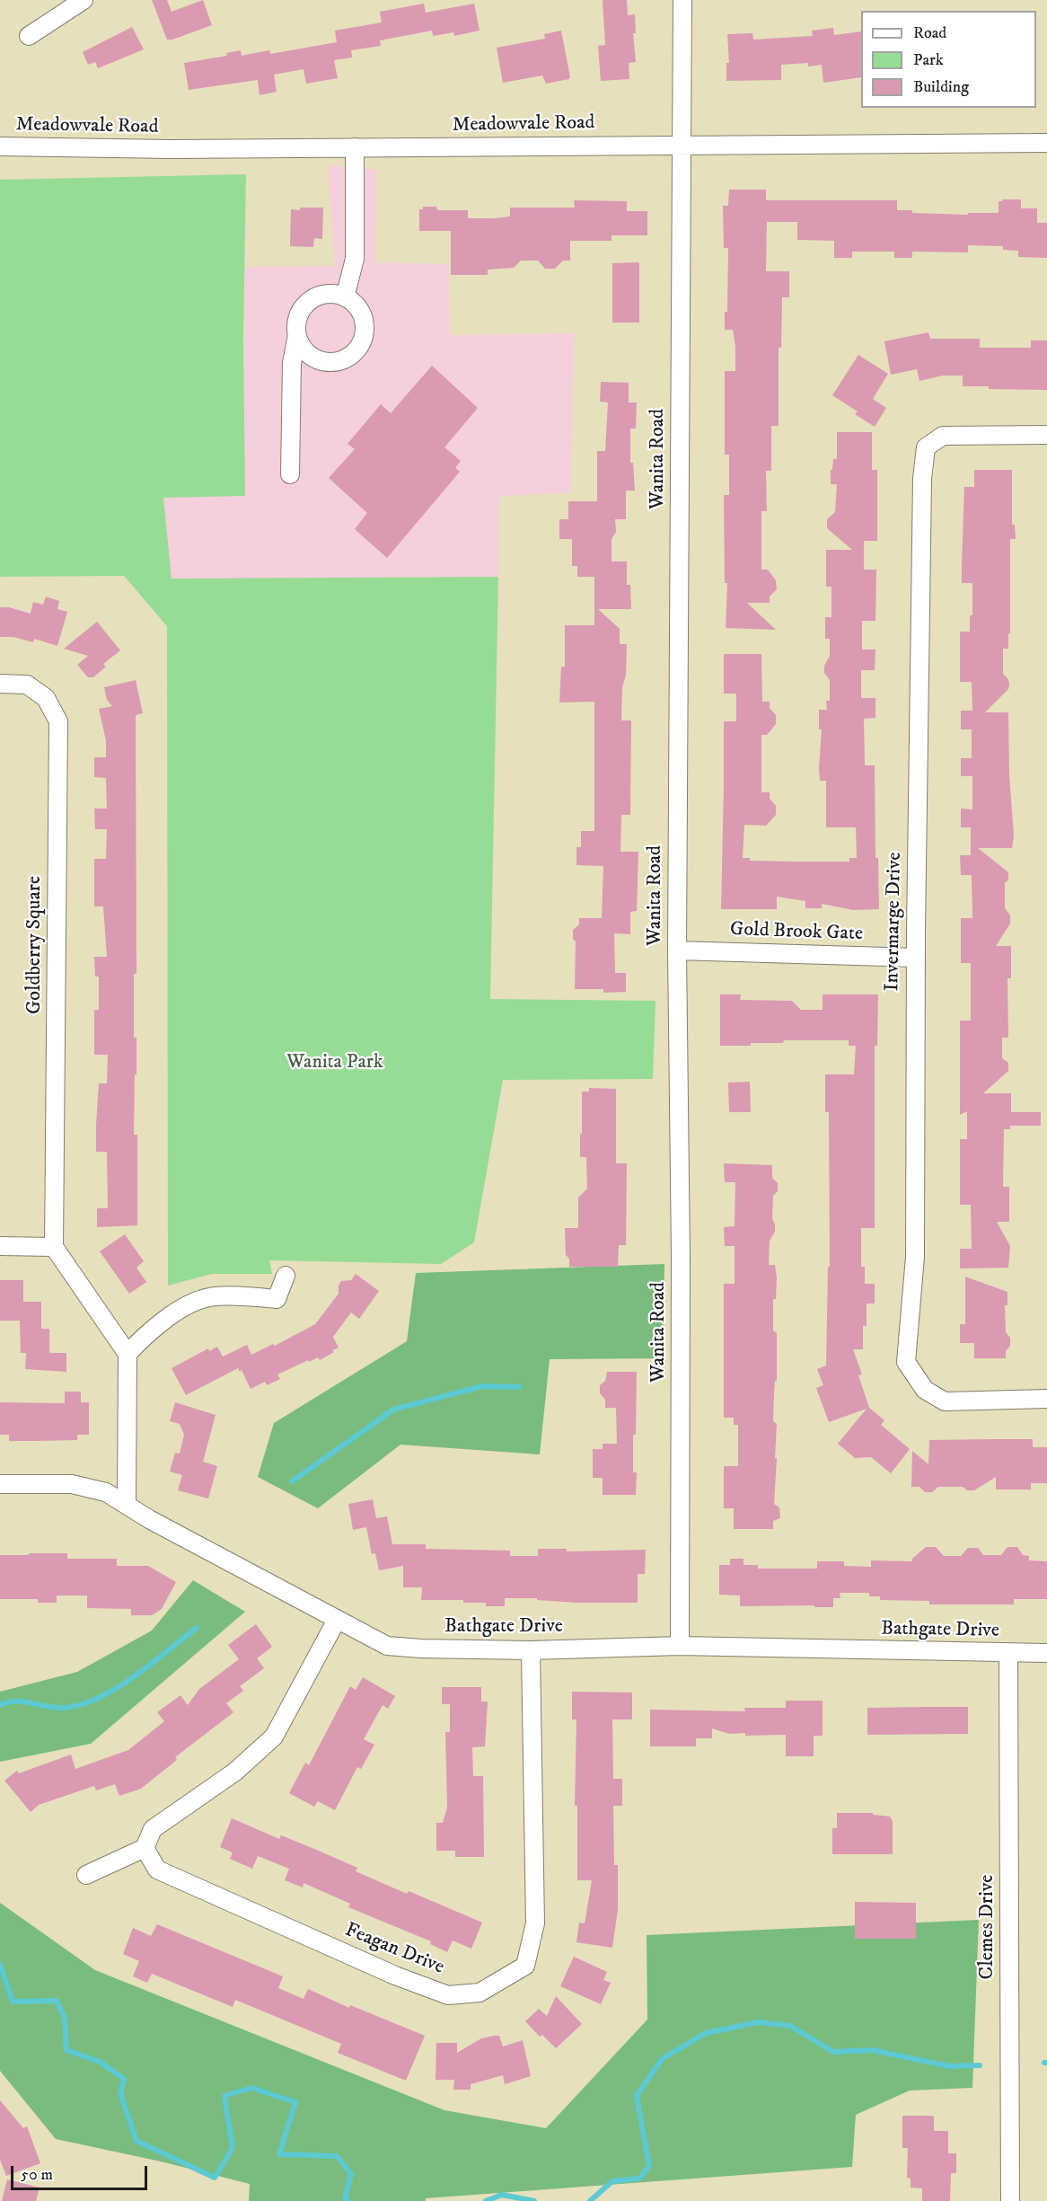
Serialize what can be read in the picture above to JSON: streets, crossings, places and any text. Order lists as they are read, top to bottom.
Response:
{
  "streets": {
    "street": [
      "Meadowvale Road",
      "Wanita Road",
      "Invermarge Drive",
      "Gold Brook Gate",
      "Goldberry Square",
      "Bathgate Drive",
      "Clemes Drive",
      "Feagan Drive"
    ]
  },
  "crossings": [
    ["Meadowvale Road", "Wanita Road"],
    ["Wanita Road", "Gold Brook Gate"],
    ["Wanita Road", "Bathgate Drive"],
    ["Invermarge Drive", "Gold Brook Gate"],
    ["Bathgate Drive", "Clemes Drive"],
    ["Bathgate Drive", "Feagan Drive"]
  ],
  "parks": ["Wanita Park"],
  "legend": ["Road", "Park", "Building"],
  "scale_bar": "50 m"
}
